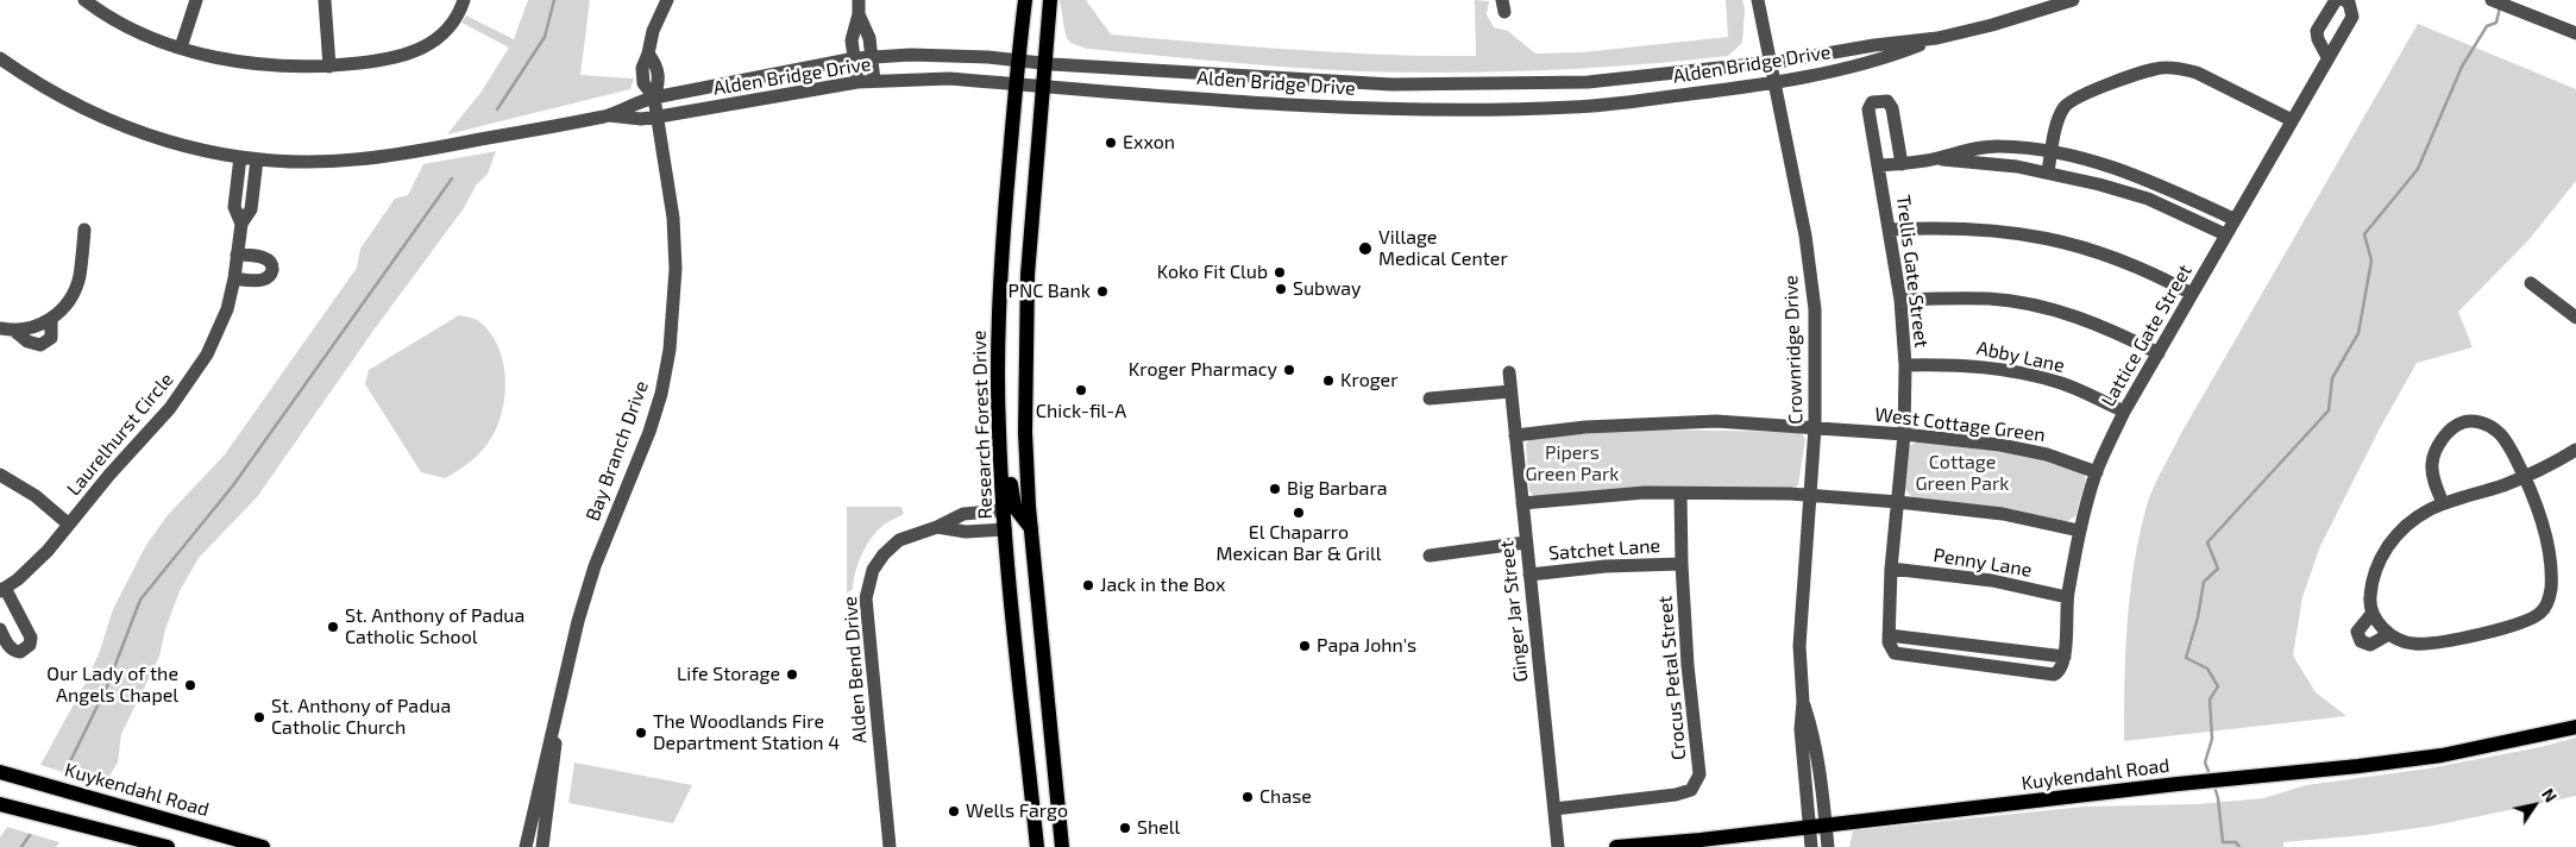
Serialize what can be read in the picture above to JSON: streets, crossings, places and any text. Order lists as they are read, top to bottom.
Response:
{
  "streets": {
    "main road": ["Research Forest Drive", "Kuykendahl Road"],
    "street": [
      "Alden Bridge Drive",
      "Trellis Gate Street",
      "Lattice Gate Street",
      "Crownridge Drive",
      "Abby Lane",
      "West Cottage Green",
      "Laurelhurst Circle",
      "Bay Branch Drive",
      "Satchet Lane",
      "Penny Lane",
      "Ginger Jar Street",
      "Alden Bend Drive",
      "Crocus Petal Street"
    ]
  },
  "crossings": [
    ["Alden Bridge Drive", "Crownridge Drive"],
    ["Alden Bridge Drive", "Research Forest Drive"],
    ["Alden Bridge Drive", "Laurelhurst Circle"],
    ["Alden Bridge Drive", "Bay Branch Drive"],
    ["Trellis Gate Street", "Lattice Gate Street"],
    ["Trellis Gate Street", "Abby Lane"],
    ["Trellis Gate Street", "West Cottage Green"],
    ["Trellis Gate Street", "Penny Lane"],
    ["Lattice Gate Street", "Abby Lane"],
    ["Lattice Gate Street", "West Cottage Green"],
    ["Lattice Gate Street", "Penny Lane"],
    ["Crownridge Drive", "West Cottage Green"],
    ["Crownridge Drive", "Kuykendahl Road"],
    ["Research Forest Drive", "Alden Bend Drive"],
    ["West Cottage Green", "Ginger Jar Street"],
    ["Satchet Lane", "Ginger Jar Street"],
    ["Satchet Lane", "Crocus Petal Street"],
    ["Ginger Jar Street", "Crocus Petal Street"]
  ],
  "parks": ["Pipers Green Park", "Cottage Green Park"],
  "places": [
    "Exxon",
    "Village Medical Center",
    "Koko Fit Club",
    "Subway",
    "PNC Bank",
    "Kroger Pharmacy",
    "Kroger",
    "Chick-fil-A",
    "Big Barbara",
    "El Chaparro Mexican Bar & Grill",
    "Jack in the Box",
    "St. Anthony of Padua Catholic School",
    "Papa John's",
    "Life Storage",
    "Our Lady of the Angels Chapel",
    "St. Anthony of Padua Catholic Church",
    "The Woodlands Fire Department Station 4",
    "Chase",
    "Wells Fargo",
    "Shell"
  ],
  "north": "top right"
}
